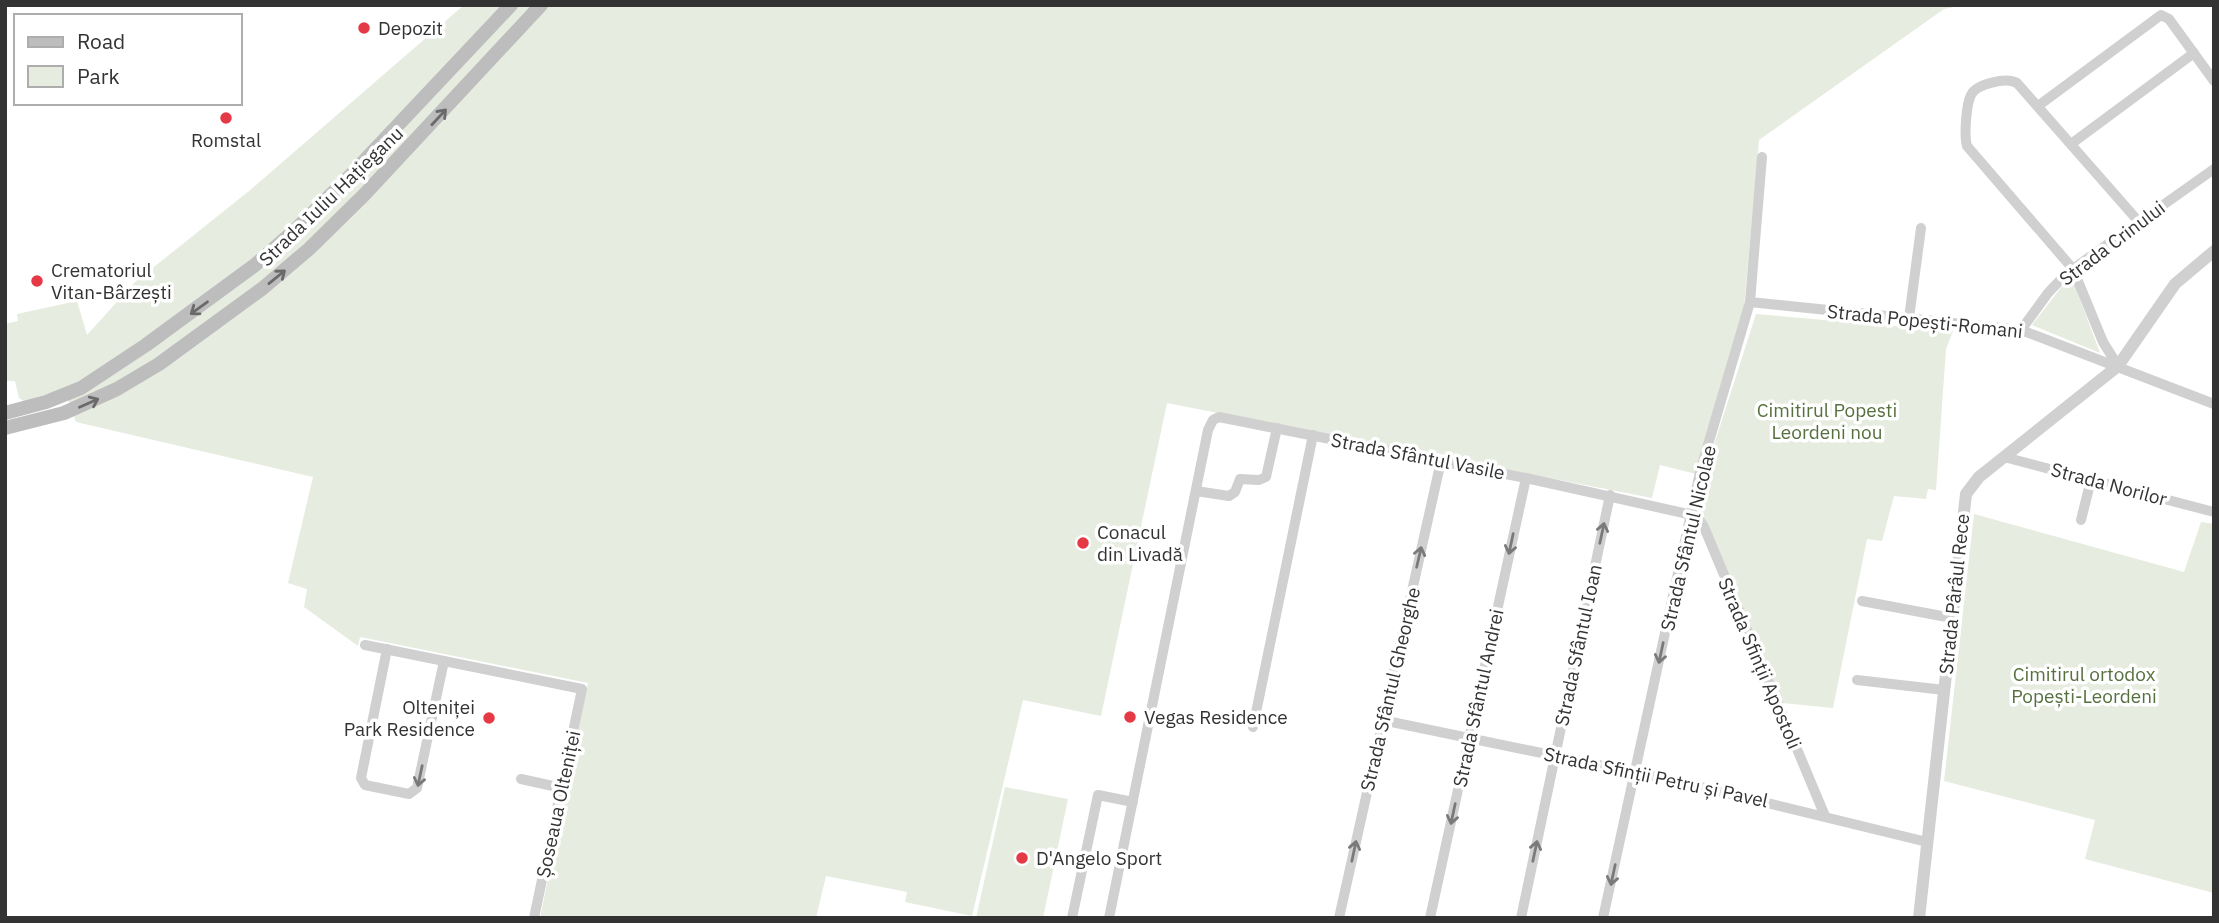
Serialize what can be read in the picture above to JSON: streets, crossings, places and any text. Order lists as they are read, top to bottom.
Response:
{
  "streets": {
    "main road": ["Strada Iuliu Hațieganu"],
    "street": [
      "Strada Crinului",
      "Strada Popești-Romani",
      "Strada Sfântul Vasile",
      "Strada Norilor",
      "Strada Sfântul Nicolae",
      "Strada Pârâul Rece",
      "Strada Sfântul Ioan",
      "Strada Sfinții Apostoli",
      "Strada Sfântul Gheorghe",
      "Strada Sfântul Andrei",
      "Strada Sfinții Petru și Pavel",
      "Șoseaua Olteniței"
    ]
  },
  "crossings": [
    ["Strada Crinului", "Strada Popești-Romani"],
    ["Strada Popești-Romani", "Strada Sfântul Nicolae"],
    ["Strada Popești-Romani", "Strada Pârâul Rece"],
    ["Strada Sfântul Vasile", "Strada Sfântul Nicolae"],
    ["Strada Sfântul Vasile", "Strada Sfântul Ioan"],
    ["Strada Sfântul Vasile", "Strada Sfinții Apostoli"],
    ["Strada Sfântul Vasile", "Strada Sfântul Gheorghe"],
    ["Strada Sfântul Vasile", "Strada Sfântul Andrei"],
    ["Strada Norilor", "Strada Pârâul Rece"],
    ["Strada Sfântul Nicolae", "Strada Sfinții Apostoli"],
    ["Strada Sfântul Nicolae", "Strada Sfinții Petru și Pavel"],
    ["Strada Pârâul Rece", "Strada Sfinții Petru și Pavel"],
    ["Strada Sfântul Ioan", "Strada Sfinții Petru și Pavel"],
    ["Strada Sfinții Apostoli", "Strada Sfinții Petru și Pavel"],
    ["Strada Sfântul Gheorghe", "Strada Sfinții Petru și Pavel"],
    ["Strada Sfântul Andrei", "Strada Sfinții Petru și Pavel"]
  ],
  "one_way": [
    "Strada Sfântul Nicolae",
    "Strada Sfântul Ioan",
    "Strada Sfântul Gheorghe",
    "Strada Sfântul Andrei"
  ],
  "parks": ["Cimitirul Popesti Leordeni nou", "Cimitirul ortodox Popești-Leordeni"],
  "places": [
    "Depozit",
    "Romstal",
    "Crematoriul Vitan-Bârzești",
    "Conacul din Livadă",
    "Vegas Residence",
    "Olteniței Park Residence",
    "D'Angelo Sport"
  ],
  "legend": ["Road", "Park"]
}
